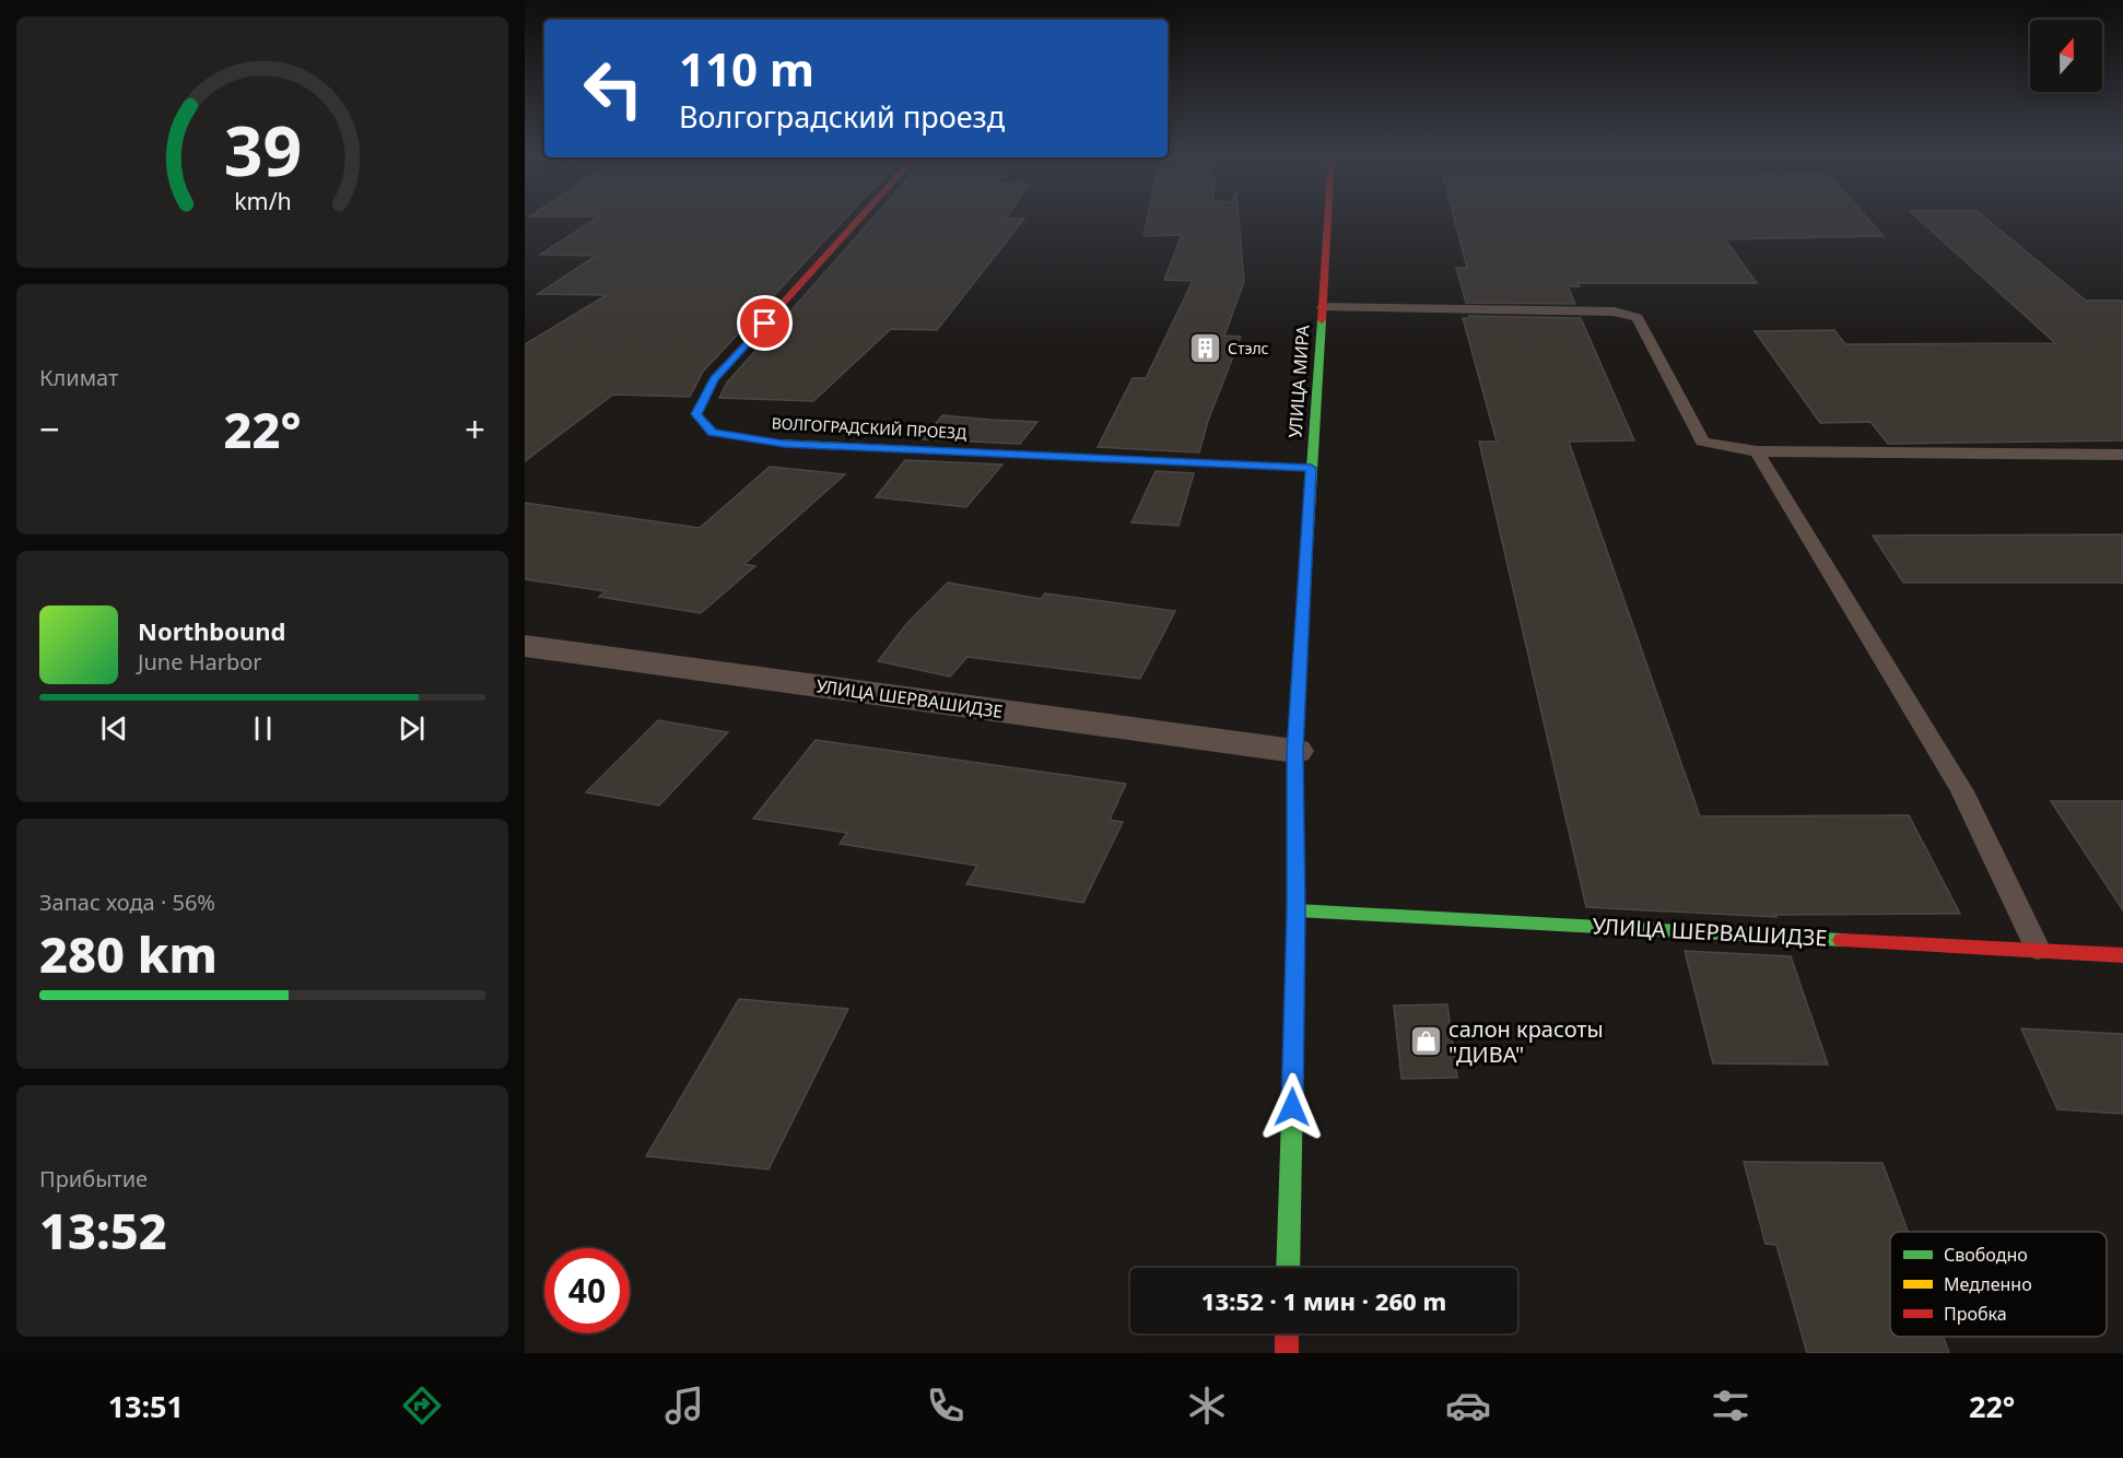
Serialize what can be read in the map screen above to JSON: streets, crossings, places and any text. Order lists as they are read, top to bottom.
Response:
{
  "streets": {
    "street": ["УЛИЦА МИРА", "ВОЛГОГРАДСКИЙ ПРОЕЗД", "УЛИЦА ШЕРВАШИДЗЕ"]
  },
  "crossings": [
    ["УЛИЦА МИРА", "ВОЛГОГРАДСКИЙ ПРОЕЗД"],
    ["УЛИЦА МИРА", "УЛИЦА ШЕРВАШИДЗЕ"]
  ],
  "places": {
    "building": ["Стэлс"],
    "shop": ["салон красоты \"ДИВА\""]
  },
  "legend": ["Свободно", "Медленно", "Пробка"],
  "north": "top",
  "page": {
    "turn": ["110 m", "Волгоградский проезд"],
    "tile": [
      "Климат",
      ["Запас хода · 56%", "280 km"],
      ["Прибытие", "13:52"]
    ],
    "heat": ["−", "22°", "+"],
    "song": ["Northbound", "June Harbor"],
    "limit": "40",
    "trip": "13:52 · 1 мин · 260 m",
    "tabs": ["13:51", "22°"],
    "gauge": ["39", "km/h"]
  }
}
